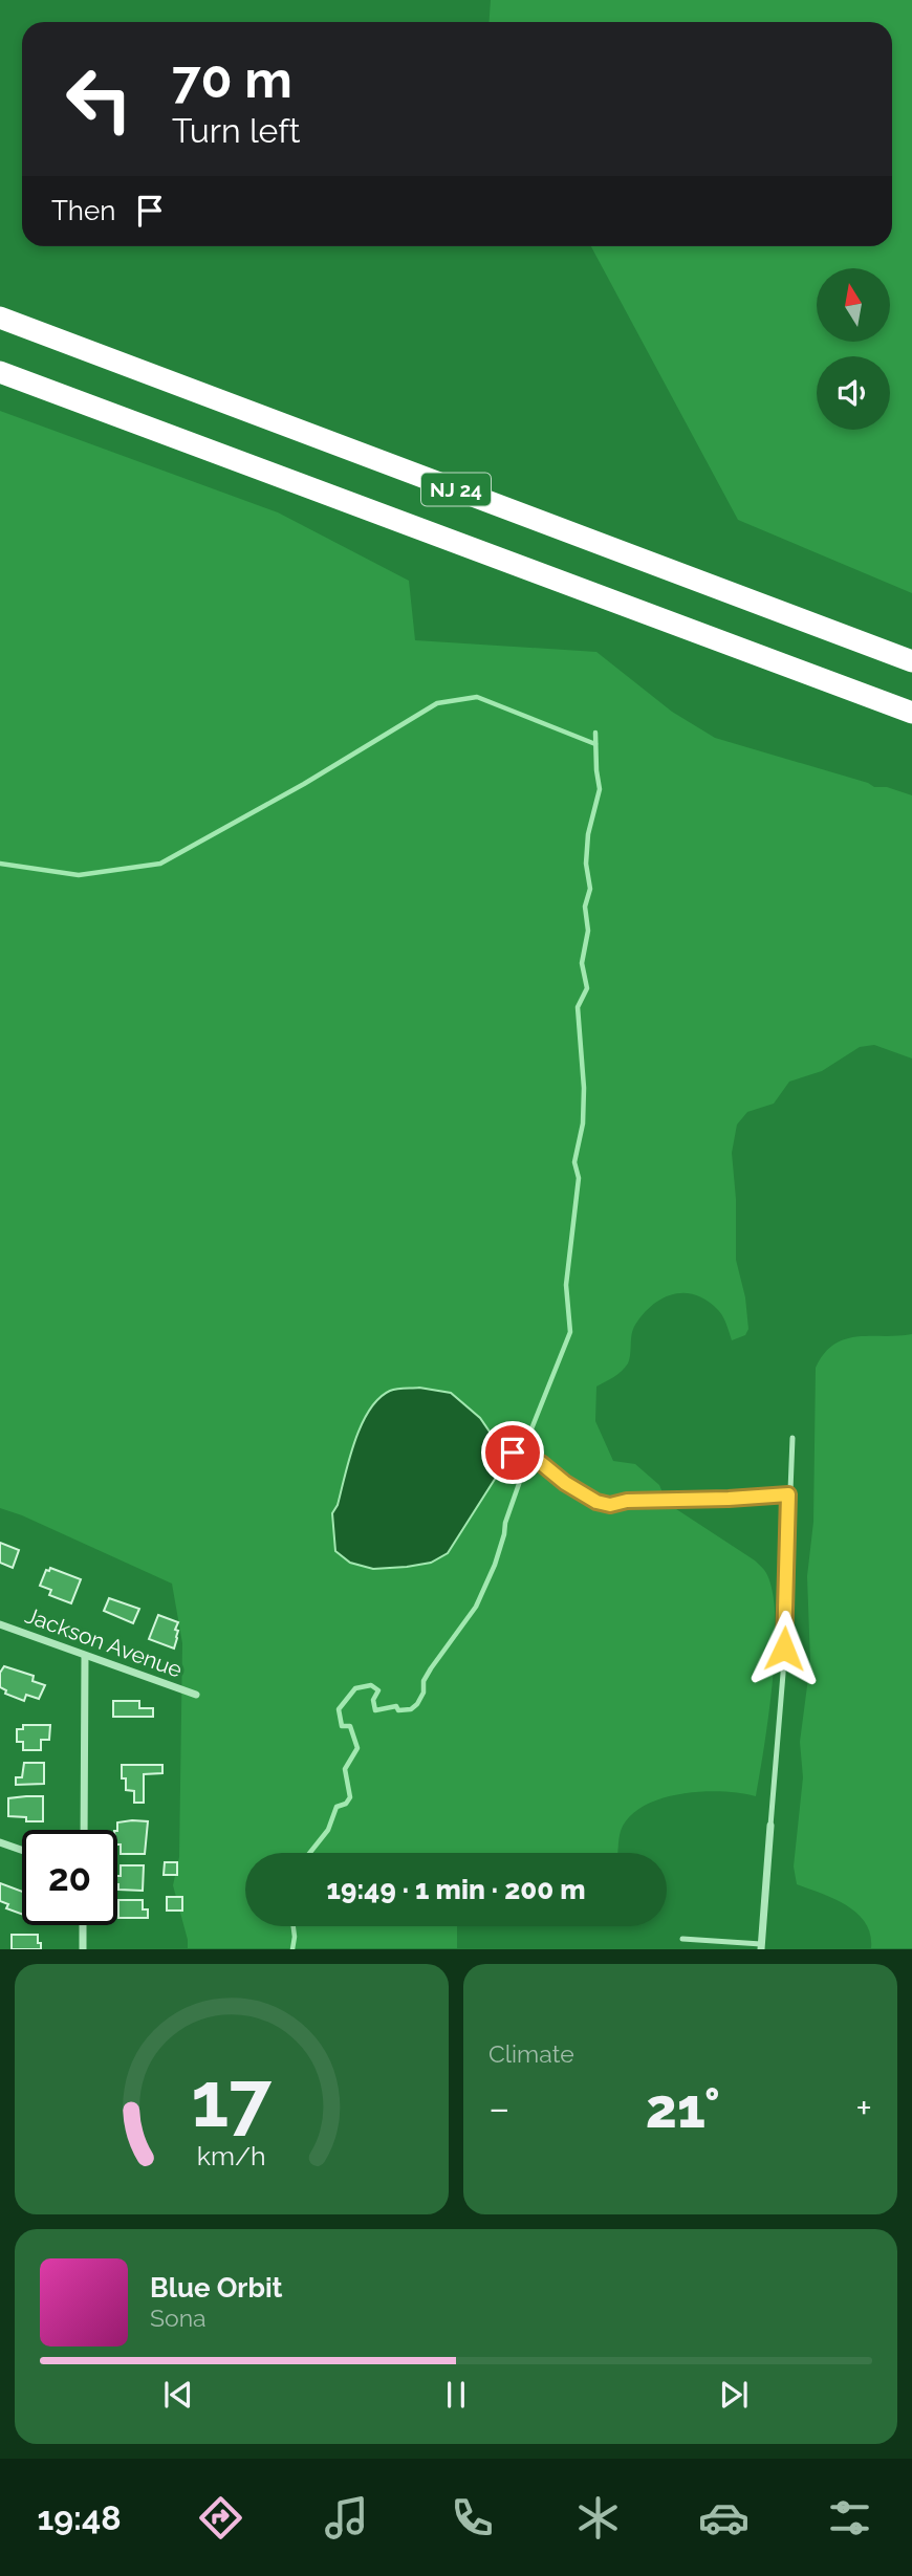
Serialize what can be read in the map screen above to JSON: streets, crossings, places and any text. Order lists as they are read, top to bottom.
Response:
{
  "streets": {
    "highway": ["NJ 24"],
    "street": ["Jackson Avenue"]
  },
  "north": "top",
  "page": {
    "turn": ["70 m", "Turn left"],
    "then": "Then",
    "limit": "20",
    "trip": "19:49 · 1 min · 200 m",
    "tile": "Climate",
    "heat": ["−", "21°", "+"],
    "song": ["Blue Orbit", "Sona"],
    "tabs": "19:48",
    "gauge": ["17", "km/h"]
  }
}
